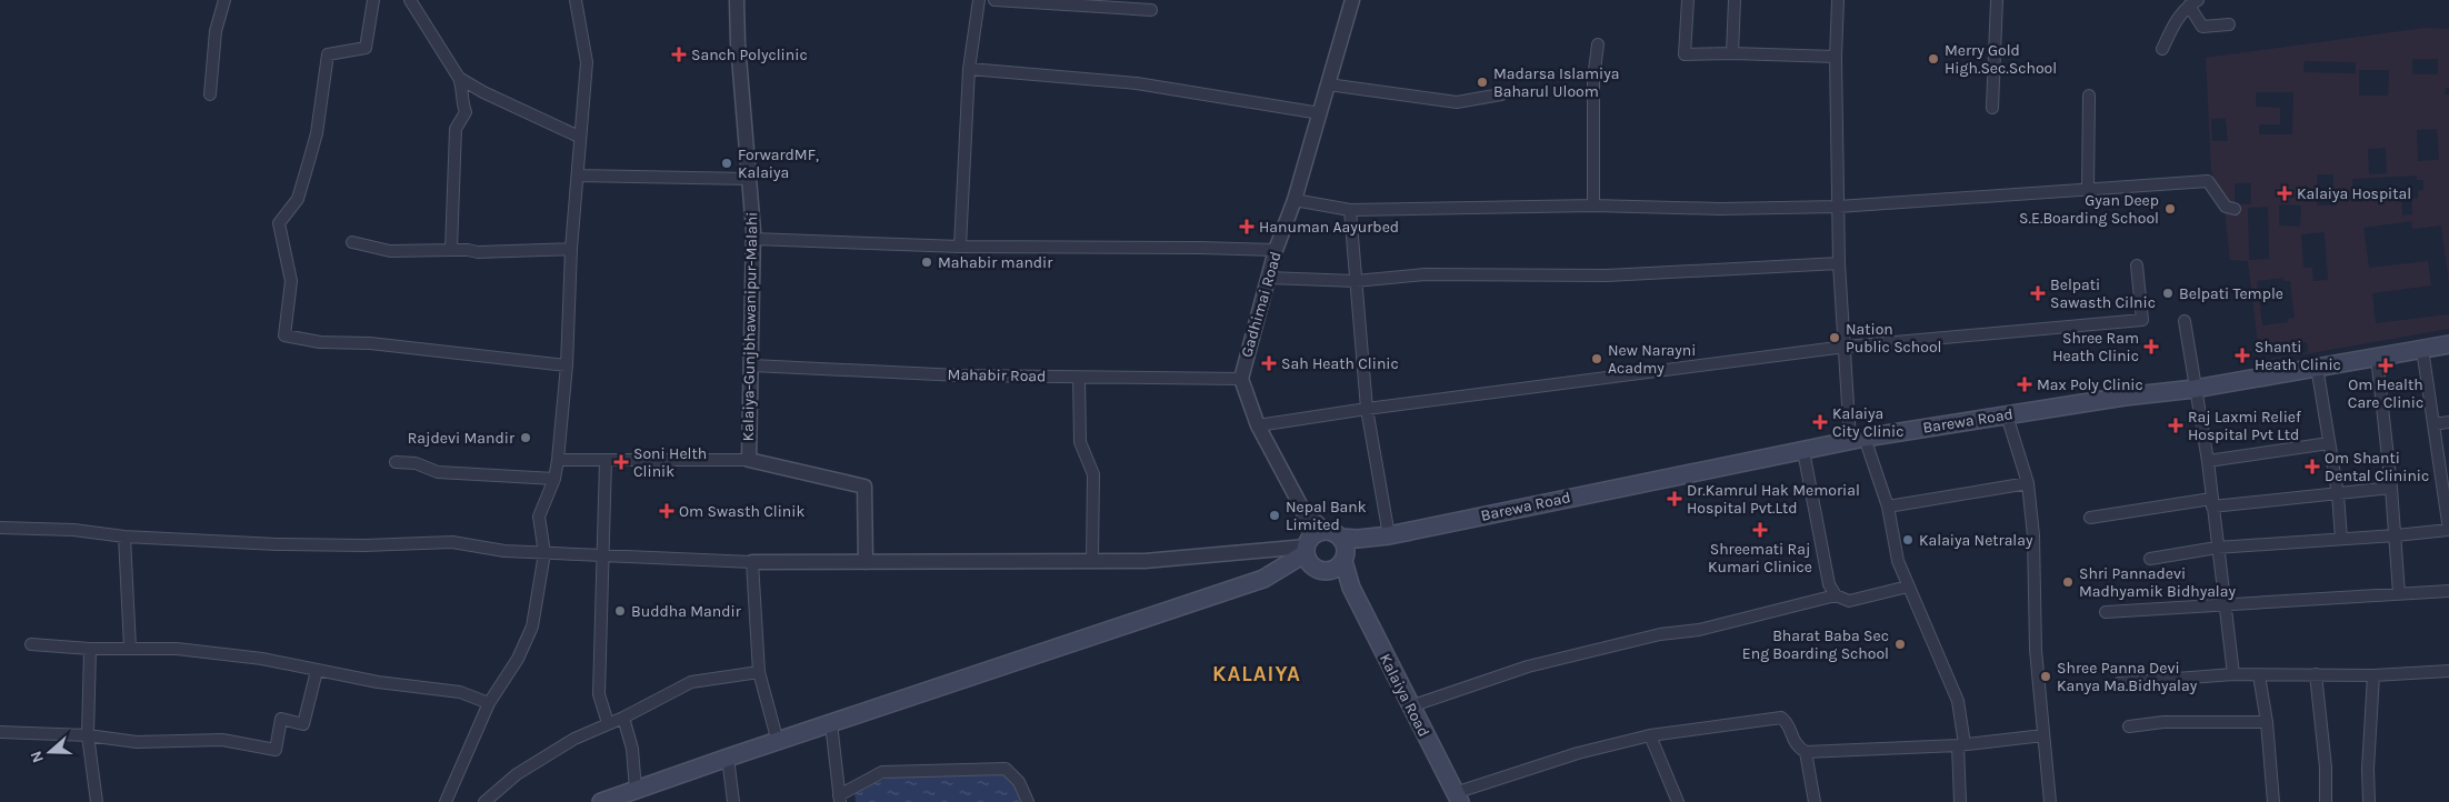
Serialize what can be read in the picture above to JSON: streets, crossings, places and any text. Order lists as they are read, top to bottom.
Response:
{
  "streets": {
    "main road": ["Barewa Road", "Kalaiya Road"],
    "street": ["Gadhimai Road", "Kalaiya-Gunjbhawanipur-Malahi", "Mahabir Road"]
  },
  "crossings": [
    ["Gadhimai Road", "Mahabir Road"],
    ["Gadhimai Road", "Barewa Road"],
    ["Gadhimai Road", "Kalaiya Road"],
    ["Kalaiya-Gunjbhawanipur-Malahi", "Mahabir Road"],
    ["Barewa Road", "Kalaiya Road"]
  ],
  "districts": ["KALAIYA"],
  "places": {
    "health": [
      "Sanch Polyclinic",
      "Kalaiya Hospital",
      "Hanuman Aayurbed",
      "Belpati Sawasth Cilnic",
      "Shree Ram Heath Clinic",
      "Shanti Heath Clinic",
      "Sah Heath Clinic",
      "Om Health Care Clinic",
      "Max Poly Clinic",
      "Kalaiya City Clinic",
      "Raj Laxmi Relief Hospital Pvt Ltd",
      "Soni Helth Clinik",
      "Om Shanti Dental Clininic",
      "Dr.Kamrul Hak Memorial Hospital Pvt.Ltd",
      "Om Swasth Clinik",
      "Shreemati Raj Kumari Clinice"
    ],
    "other": [
      "Merry Gold High.Sec.School",
      "Madarsa Islamiya Baharul Uloom",
      "ForwardMF, Kalaiya",
      "Gyan Deep S.E.Boarding School",
      "Mahabir mandir",
      "Belpati Temple",
      "Nation Public School",
      "New Narayni Acadmy",
      "Rajdevi Mandir",
      "Nepal Bank Limited",
      "Kalaiya Netralay",
      "Shri Pannadevi Madhyamik Bidhyalay",
      "Buddha Mandir",
      "Bharat Baba Sec Eng Boarding School",
      "Shree Panna Devi Kanya Ma.Bidhyalay"
    ]
  },
  "north": "left"
}
